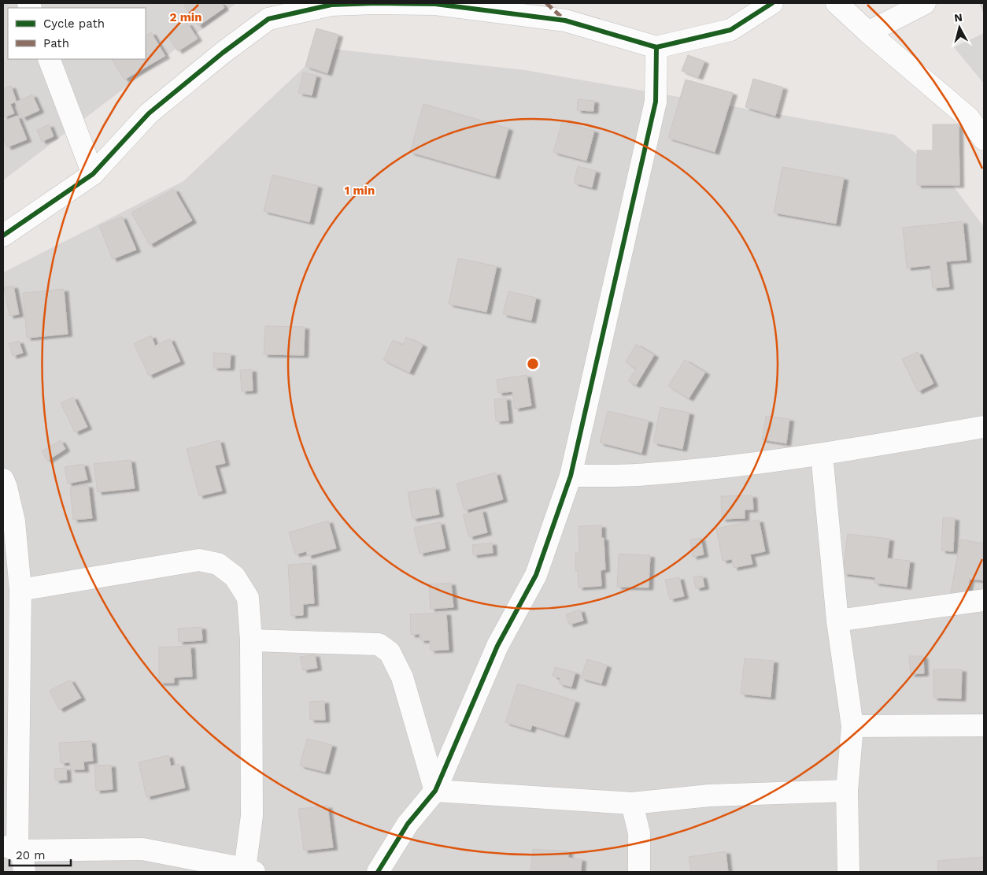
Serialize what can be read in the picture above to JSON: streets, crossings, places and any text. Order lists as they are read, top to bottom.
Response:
{
  "legend": ["Cycle path", "Path"],
  "scale_bar": "20 m",
  "north": "top",
  "rings": ["2 min", "1 min"]
}
